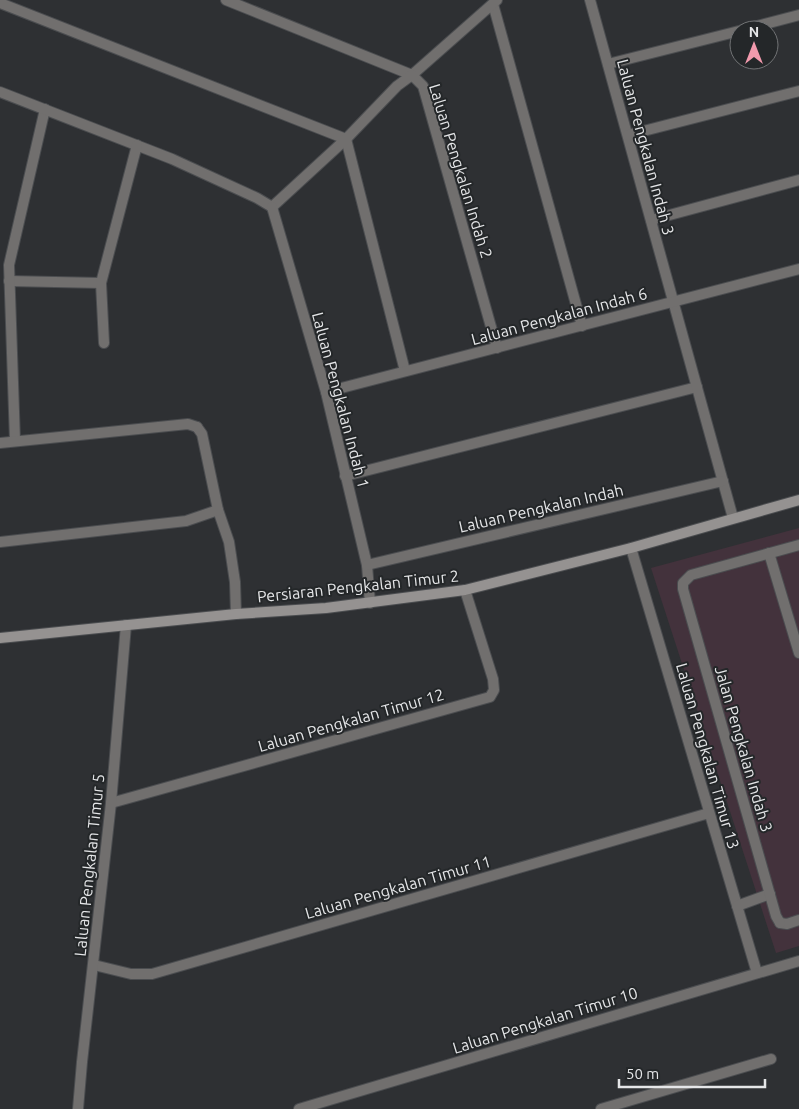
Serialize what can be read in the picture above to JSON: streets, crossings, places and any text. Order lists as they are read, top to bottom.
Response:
{
  "streets": {
    "street": [
      "Laluan Pengkalan Indah 3",
      "Laluan Pengkalan Indah 2",
      "Laluan Pengkalan Indah 6",
      "Laluan Pengkalan Indah 1",
      "Laluan Pengkalan Indah",
      "Persiaran Pengkalan Timur 2",
      "Laluan Pengkalan Timur 12",
      "Jalan Pengkalan Indah 3",
      "Laluan Pengkalan Timur 13",
      "Laluan Pengkalan Timur 5",
      "Laluan Pengkalan Timur 11",
      "Laluan Pengkalan Timur 10"
    ]
  },
  "crossings": [
    ["Laluan Pengkalan Indah 3", "Laluan Pengkalan Indah 6"],
    ["Laluan Pengkalan Indah 3", "Laluan Pengkalan Indah"],
    ["Laluan Pengkalan Indah 3", "Persiaran Pengkalan Timur 2"],
    ["Laluan Pengkalan Indah 2", "Laluan Pengkalan Indah 6"],
    ["Laluan Pengkalan Indah 2", "Laluan Pengkalan Indah 1"],
    ["Laluan Pengkalan Indah 6", "Laluan Pengkalan Indah 1"],
    ["Laluan Pengkalan Indah 1", "Laluan Pengkalan Indah"],
    ["Laluan Pengkalan Indah 1", "Persiaran Pengkalan Timur 2"],
    ["Persiaran Pengkalan Timur 2", "Laluan Pengkalan Timur 12"],
    ["Persiaran Pengkalan Timur 2", "Laluan Pengkalan Timur 13"],
    ["Persiaran Pengkalan Timur 2", "Laluan Pengkalan Timur 5"],
    ["Laluan Pengkalan Timur 12", "Laluan Pengkalan Timur 5"],
    ["Laluan Pengkalan Timur 13", "Laluan Pengkalan Timur 11"],
    ["Laluan Pengkalan Timur 13", "Laluan Pengkalan Timur 10"],
    ["Laluan Pengkalan Timur 5", "Laluan Pengkalan Timur 11"]
  ],
  "scale_bar": "50 m",
  "north": "top"
}
